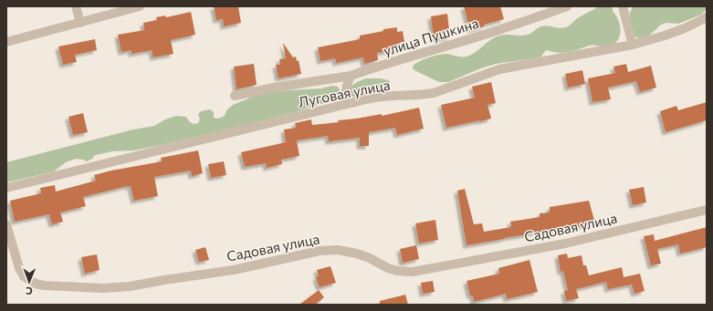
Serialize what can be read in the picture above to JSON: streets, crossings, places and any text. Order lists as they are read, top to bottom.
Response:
{
  "streets": {
    "street": ["улица Пушкина", "Луговая улица", "Садовая улица"]
  },
  "north": "bottom"
}
